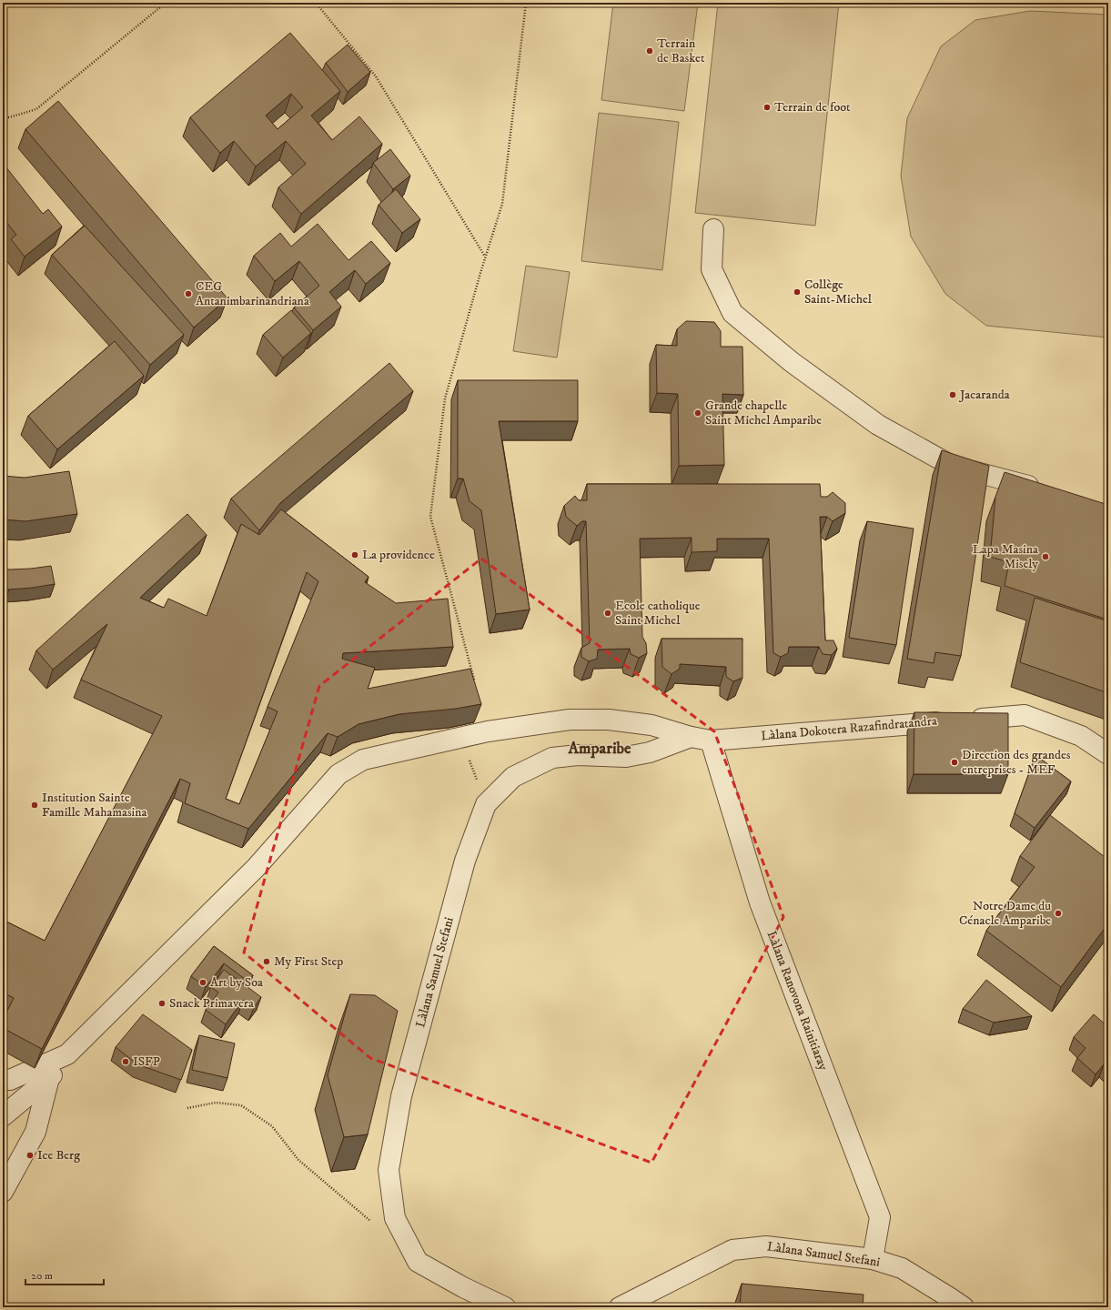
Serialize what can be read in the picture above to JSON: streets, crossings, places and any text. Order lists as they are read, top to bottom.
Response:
{
  "streets": {
    "street": ["Làlana Dokotera Razafindratandra", "Làlana Samuel Stefani", "Làlana Ranovona Rainitiaray"]
  },
  "crossings": [
    ["Làlana Dokotera Razafindratandra", "Làlana Samuel Stefani"],
    ["Làlana Dokotera Razafindratandra", "Làlana Ranovona Rainitiaray"],
    ["Làlana Samuel Stefani", "Làlana Ranovona Rainitiaray"]
  ],
  "districts": ["Amparibe"],
  "places": [
    "Terrain de Basket",
    "Terrain de foot",
    "Collège Saint-Michel",
    "CEG Antanimbarinandriana",
    "Jacaranda",
    "Grande chapelle Saint Michel Amparibe",
    "La providence",
    "Lapa Masina Misely",
    "Ecole catholique Saint Michel",
    "Direction des grandes entreprises - MEF",
    "Institution Sainte Famille Mahamasina",
    "Notre Dame du Cénacle Amparibe",
    "My First Step",
    "Art by Soa",
    "Snack Primavera",
    "ISFP",
    "Ice Berg"
  ],
  "scale_bar": "20 m"
}
